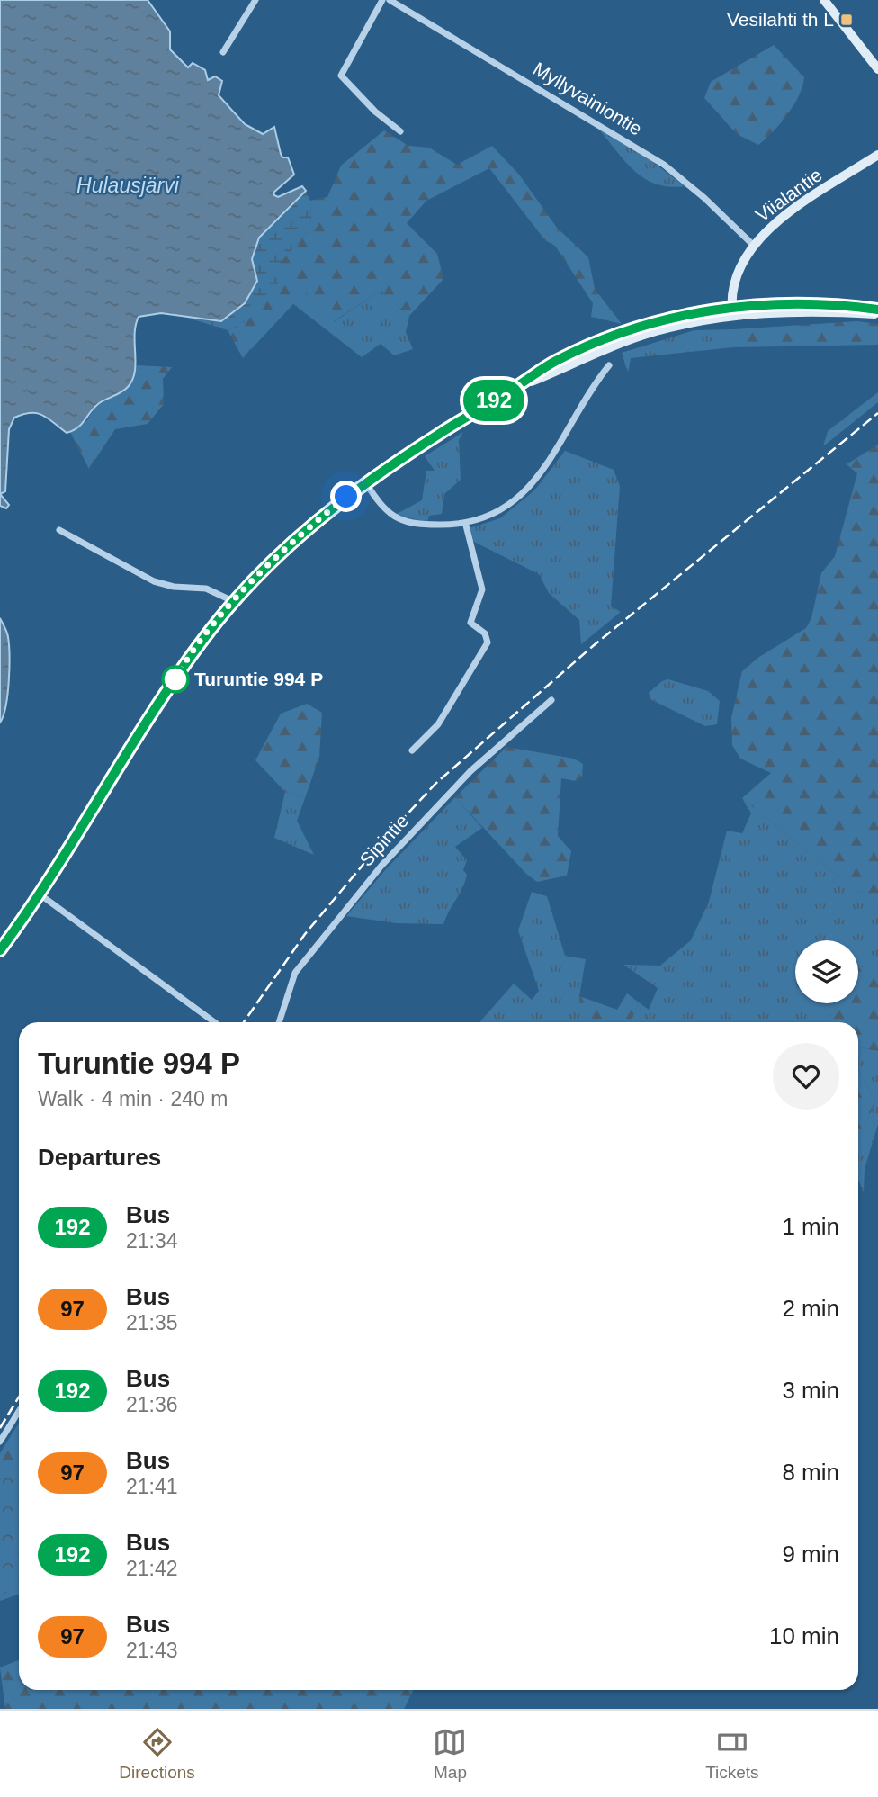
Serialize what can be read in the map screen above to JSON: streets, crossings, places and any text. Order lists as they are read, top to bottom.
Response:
{
  "streets": {
    "main road": ["Viialantie"],
    "street": ["Myllyvainiontie", "Sipintie"]
  },
  "crossings": [
    ["Myllyvainiontie", "Viialantie"]
  ],
  "water": ["Hulausjärvi"],
  "places": {
    "transit": ["Vesilahti th L"],
    "other": ["Turuntie 994 P"]
  },
  "lines": ["bus line 192"],
  "page": {
    "on_map": "192",
    "heading": [
      ["Turuntie 994 P", "Walk · 4 min · 240 m"],
      "Departures"
    ],
    "list": [
      {
        "mark": "192",
        "name": "Bus",
        "note": "21:34",
        "value": "1 min"
      },
      {
        "mark": "97",
        "name": "Bus",
        "note": "21:35",
        "value": "2 min"
      },
      {
        "mark": "192",
        "name": "Bus",
        "note": "21:36",
        "value": "3 min"
      },
      {
        "mark": "97",
        "name": "Bus",
        "note": "21:41",
        "value": "8 min"
      },
      {
        "mark": "192",
        "name": "Bus",
        "note": "21:42",
        "value": "9 min"
      },
      {
        "mark": "97",
        "name": "Bus",
        "note": "21:43",
        "value": "10 min"
      }
    ],
    "tabs": ["Directions", "Map", "Tickets"]
  }
}
